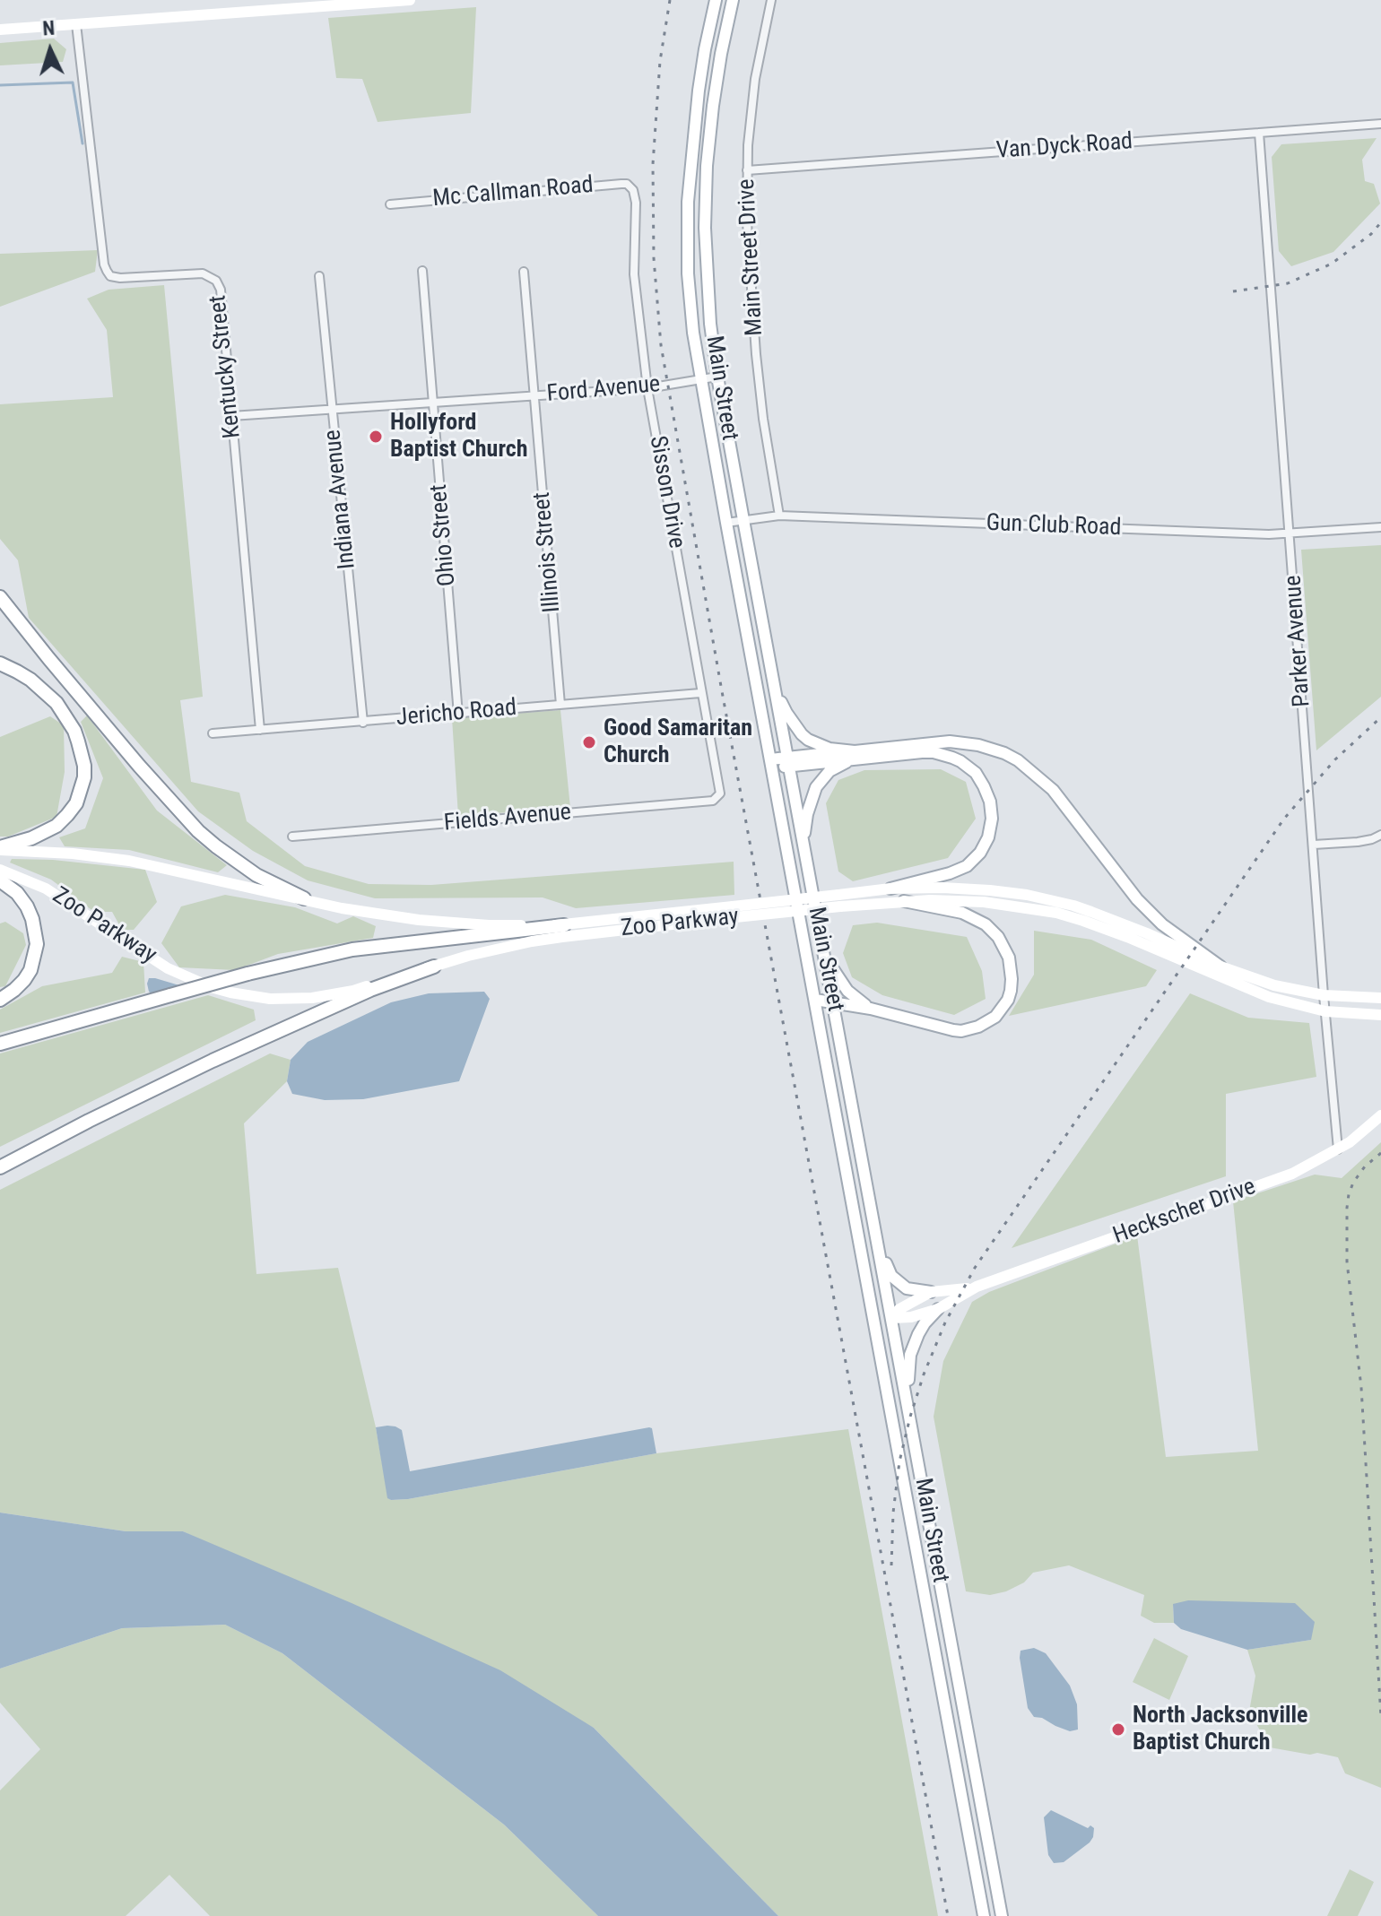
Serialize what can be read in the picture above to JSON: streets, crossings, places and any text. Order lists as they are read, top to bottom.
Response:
{
  "streets": {
    "main road": ["Main Street", "Zoo Parkway", "Heckscher Drive"],
    "street": [
      "Van Dyck Road",
      "Mc Callman Road",
      "Main Street Drive",
      "Kentucky Street",
      "Ford Avenue",
      "Sisson Drive",
      "Indiana Avenue",
      "Gun Club Road",
      "Ohio Street",
      "Illinois Street",
      "Parker Avenue",
      "Jericho Road",
      "Fields Avenue"
    ]
  },
  "crossings": [
    ["Van Dyck Road", "Main Street Drive"],
    ["Van Dyck Road", "Parker Avenue"],
    ["Mc Callman Road", "Sisson Drive"],
    ["Main Street Drive", "Gun Club Road"],
    ["Kentucky Street", "Ford Avenue"],
    ["Kentucky Street", "Jericho Road"],
    ["Main Street", "Ford Avenue"],
    ["Main Street", "Gun Club Road"],
    ["Main Street", "Heckscher Drive"],
    ["Ford Avenue", "Sisson Drive"],
    ["Ford Avenue", "Indiana Avenue"],
    ["Ford Avenue", "Ohio Street"],
    ["Ford Avenue", "Illinois Street"],
    ["Sisson Drive", "Jericho Road"],
    ["Sisson Drive", "Fields Avenue"],
    ["Indiana Avenue", "Jericho Road"],
    ["Gun Club Road", "Parker Avenue"],
    ["Ohio Street", "Jericho Road"],
    ["Illinois Street", "Jericho Road"],
    ["Parker Avenue", "Zoo Parkway"],
    ["Parker Avenue", "Heckscher Drive"]
  ],
  "places": ["Hollyford Baptist Church", "Good Samaritan Church", "North Jacksonville Baptist Church"],
  "north": "top"
}
